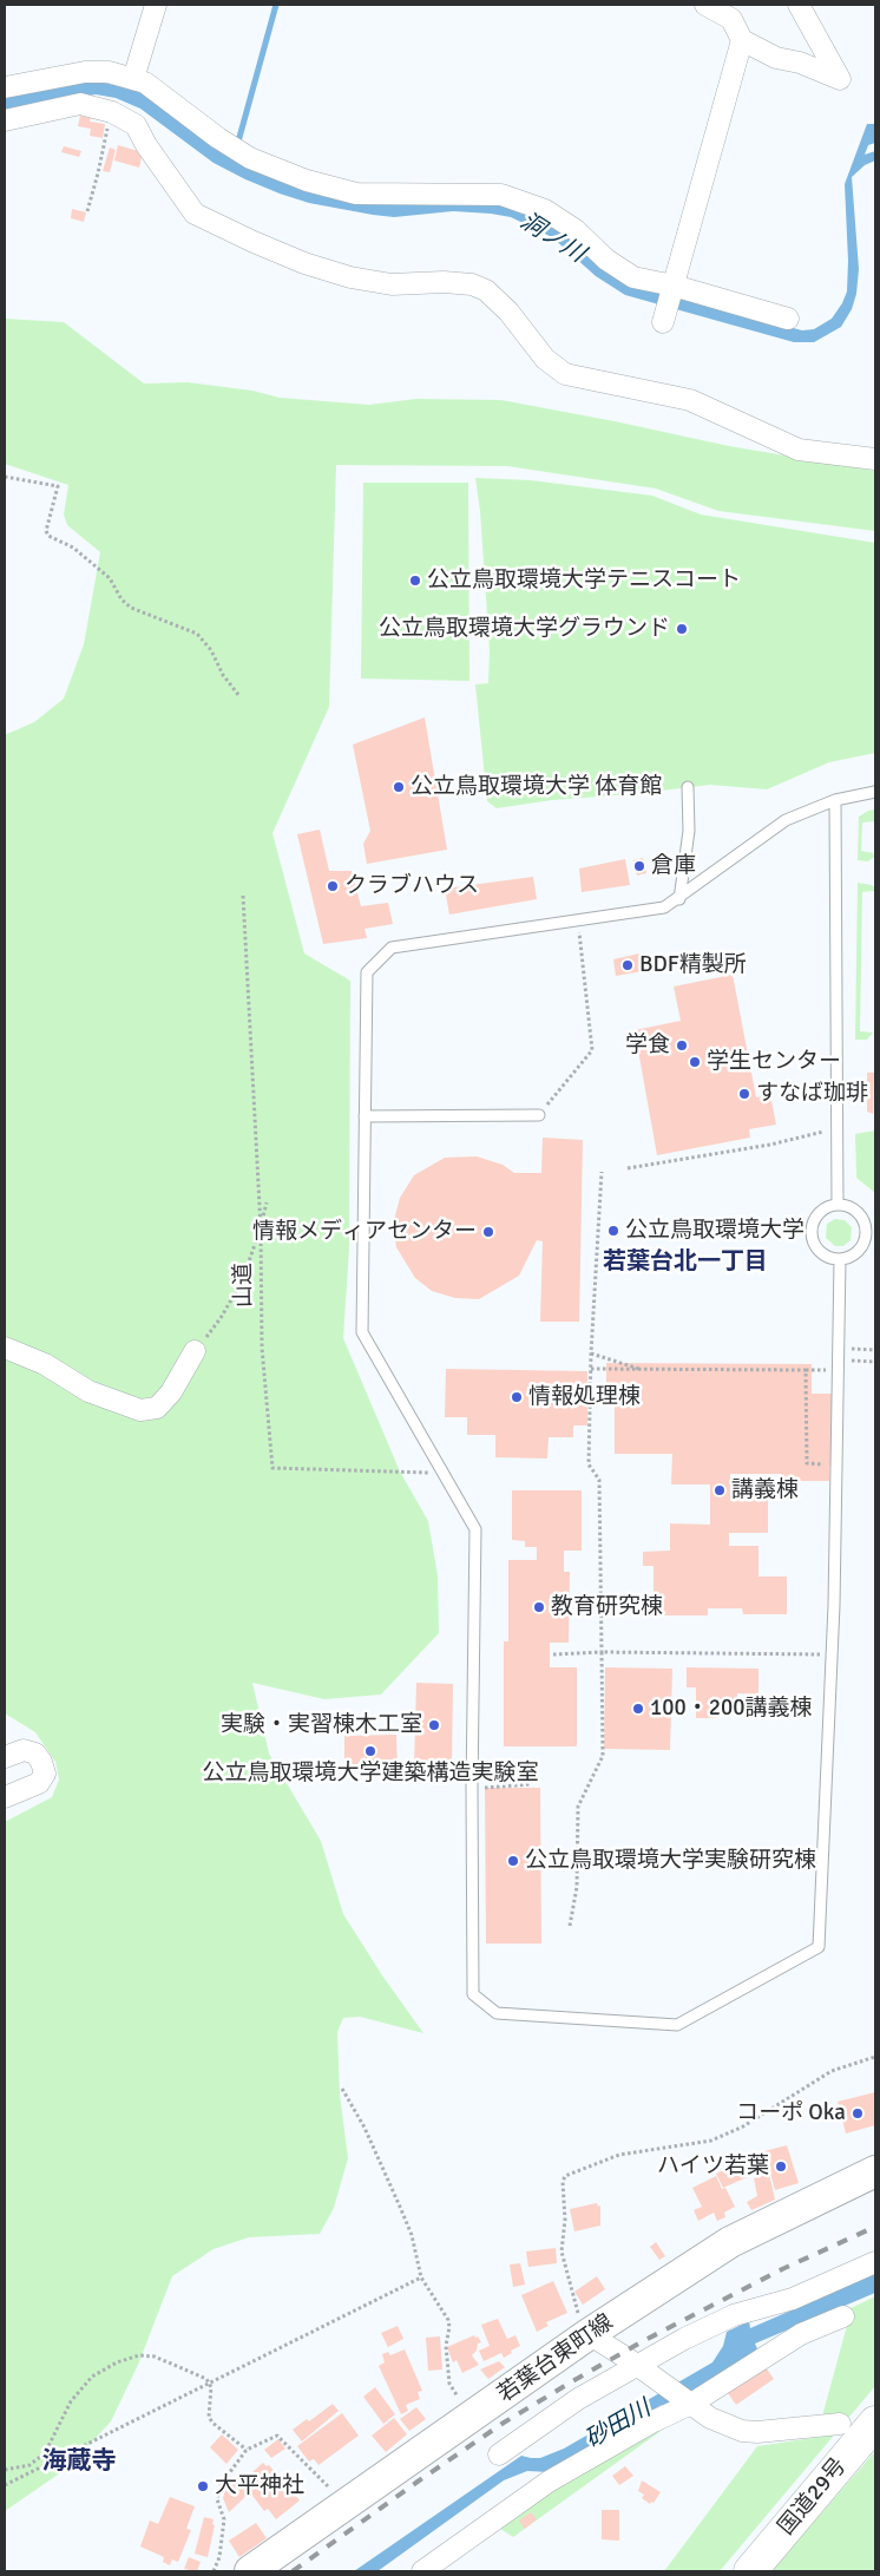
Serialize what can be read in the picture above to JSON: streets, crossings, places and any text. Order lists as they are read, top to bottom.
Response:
{
  "streets": {
    "highway": ["国道29号"],
    "main road": ["若葉台東町線"],
    "path": ["山道"]
  },
  "districts": ["若葉台北一丁目", "海蔵寺"],
  "water": ["洞ノ川", "砂田川"],
  "places": [
    "公立鳥取環境大学テニスコート",
    "公立鳥取環境大学グラウンド",
    "公立鳥取環境大学 体育館",
    "倉庫",
    "クラブハウス",
    "BDF精製所",
    "学食",
    "学生センター",
    "すなば珈琲",
    "公立鳥取環境大学",
    "情報メディアセンター",
    "情報処理棟",
    "講義棟",
    "教育研究棟",
    "100・200講義棟",
    "実験・実習棟木工室",
    "公立鳥取環境大学建築構造実験室",
    "公立鳥取環境大学実験研究棟",
    "コーポ Oka",
    "ハイツ若葉",
    "大平神社"
  ]
}
